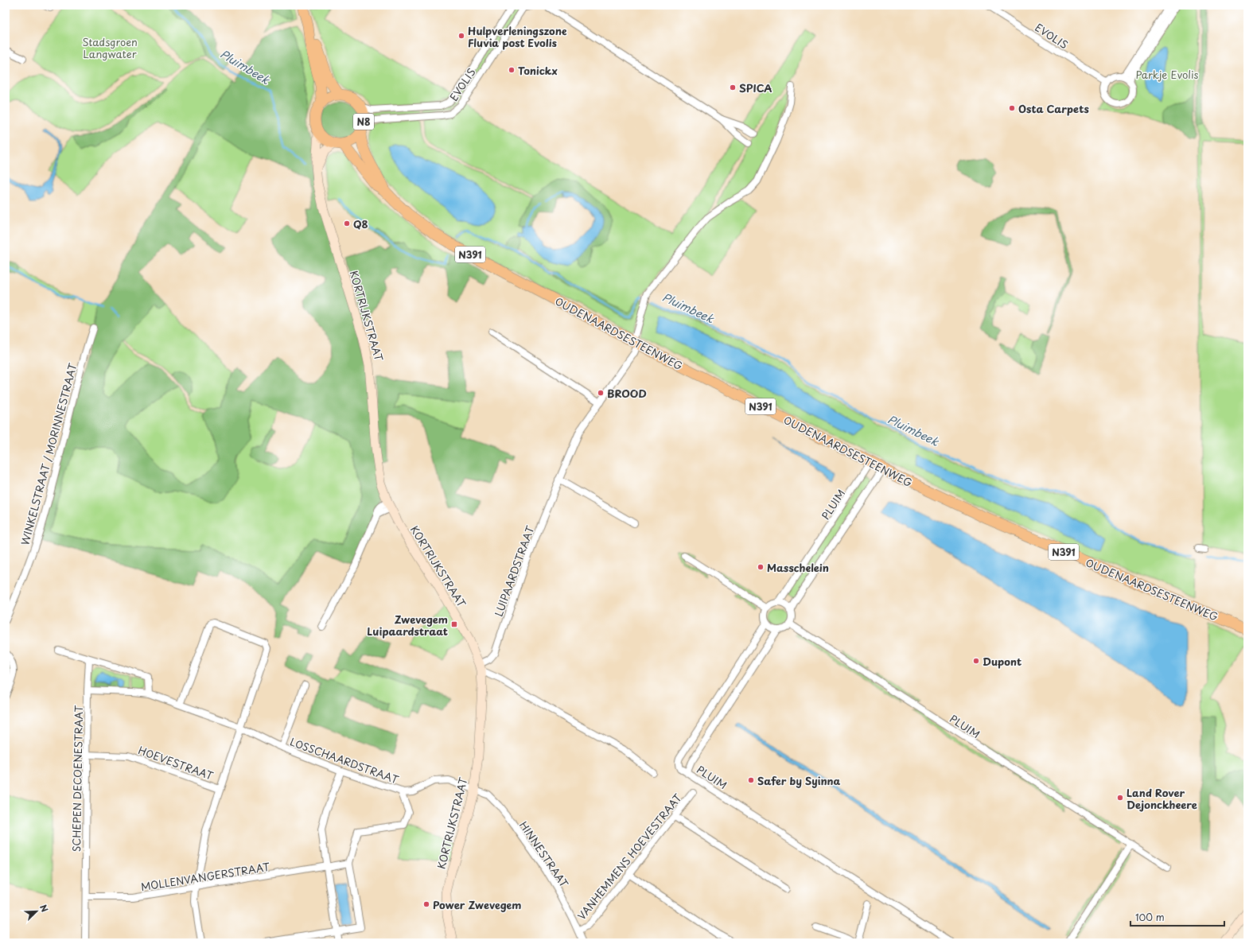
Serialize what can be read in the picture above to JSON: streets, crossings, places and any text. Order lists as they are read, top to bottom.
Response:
{
  "streets": {
    "main road": [
      "N8",
      "N391",
      "KORTRIJKSTRAAT",
      "OUDENAARDSESTEENWEG"
    ],
    "street": [
      "EVOLIS",
      "WINKELSTRAAT / MORINNESTRAAT",
      "PLUIM",
      "LUIPAARDSTRAAT",
      "LOSSCHAARDSTRAAT",
      "HOEVESTRAAT",
      "SCHEPEN DECOENESTRAAT",
      "HINNESTRAAT",
      "VANHEMMENS HOEVESTRAAT",
      "MOLLENVANGERSTRAAT"
    ]
  },
  "crossings": [
    ["EVOLIS", "N8"],
    ["EVOLIS", "KORTRIJKSTRAAT"],
    ["EVOLIS", "OUDENAARDSESTEENWEG"],
    ["N8", "KORTRIJKSTRAAT"],
    ["N8", "OUDENAARDSESTEENWEG"],
    ["KORTRIJKSTRAAT", "OUDENAARDSESTEENWEG"],
    ["KORTRIJKSTRAAT", "LUIPAARDSTRAAT"],
    ["KORTRIJKSTRAAT", "LOSSCHAARDSTRAAT"],
    ["KORTRIJKSTRAAT", "HINNESTRAAT"],
    ["OUDENAARDSESTEENWEG", "PLUIM"],
    ["OUDENAARDSESTEENWEG", "LUIPAARDSTRAAT"],
    ["LOSSCHAARDSTRAAT", "SCHEPEN DECOENESTRAAT"],
    ["LOSSCHAARDSTRAAT", "HINNESTRAAT"],
    ["LOSSCHAARDSTRAAT", "MOLLENVANGERSTRAAT"],
    ["HOEVESTRAAT", "SCHEPEN DECOENESTRAAT"],
    ["SCHEPEN DECOENESTRAAT", "MOLLENVANGERSTRAAT"],
    ["HINNESTRAAT", "VANHEMMENS HOEVESTRAAT"]
  ],
  "water": ["Pluimbeek"],
  "parks": ["Stadsgroen Langwater", "Parkje Evolis"],
  "places": {
    "other": [
      "Hulpverleningszone Fluvia post Evolis",
      "Tonickx",
      "SPICA",
      "Osta Carpets",
      "Q8",
      "BROOD",
      "Masschelein",
      "Dupont",
      "Safer by Syinna",
      "Land Rover Dejonckheere",
      "Power Zwevegem"
    ],
    "transit": ["Zwevegem Luipaardstraat"]
  },
  "scale_bar": "100 m",
  "north": "top right"
}
